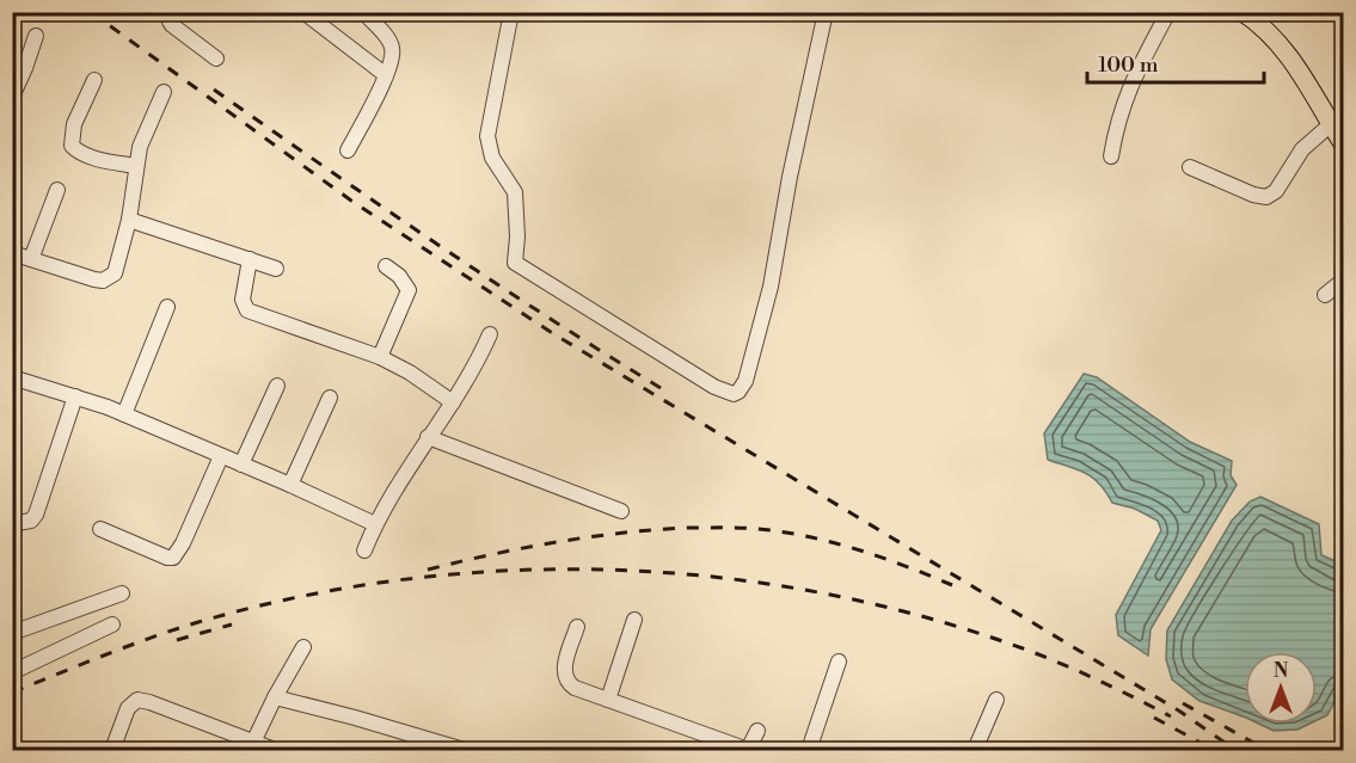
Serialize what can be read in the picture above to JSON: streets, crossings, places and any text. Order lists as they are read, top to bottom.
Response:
{
  "scale_bar": "100 m",
  "north": "top"
}
